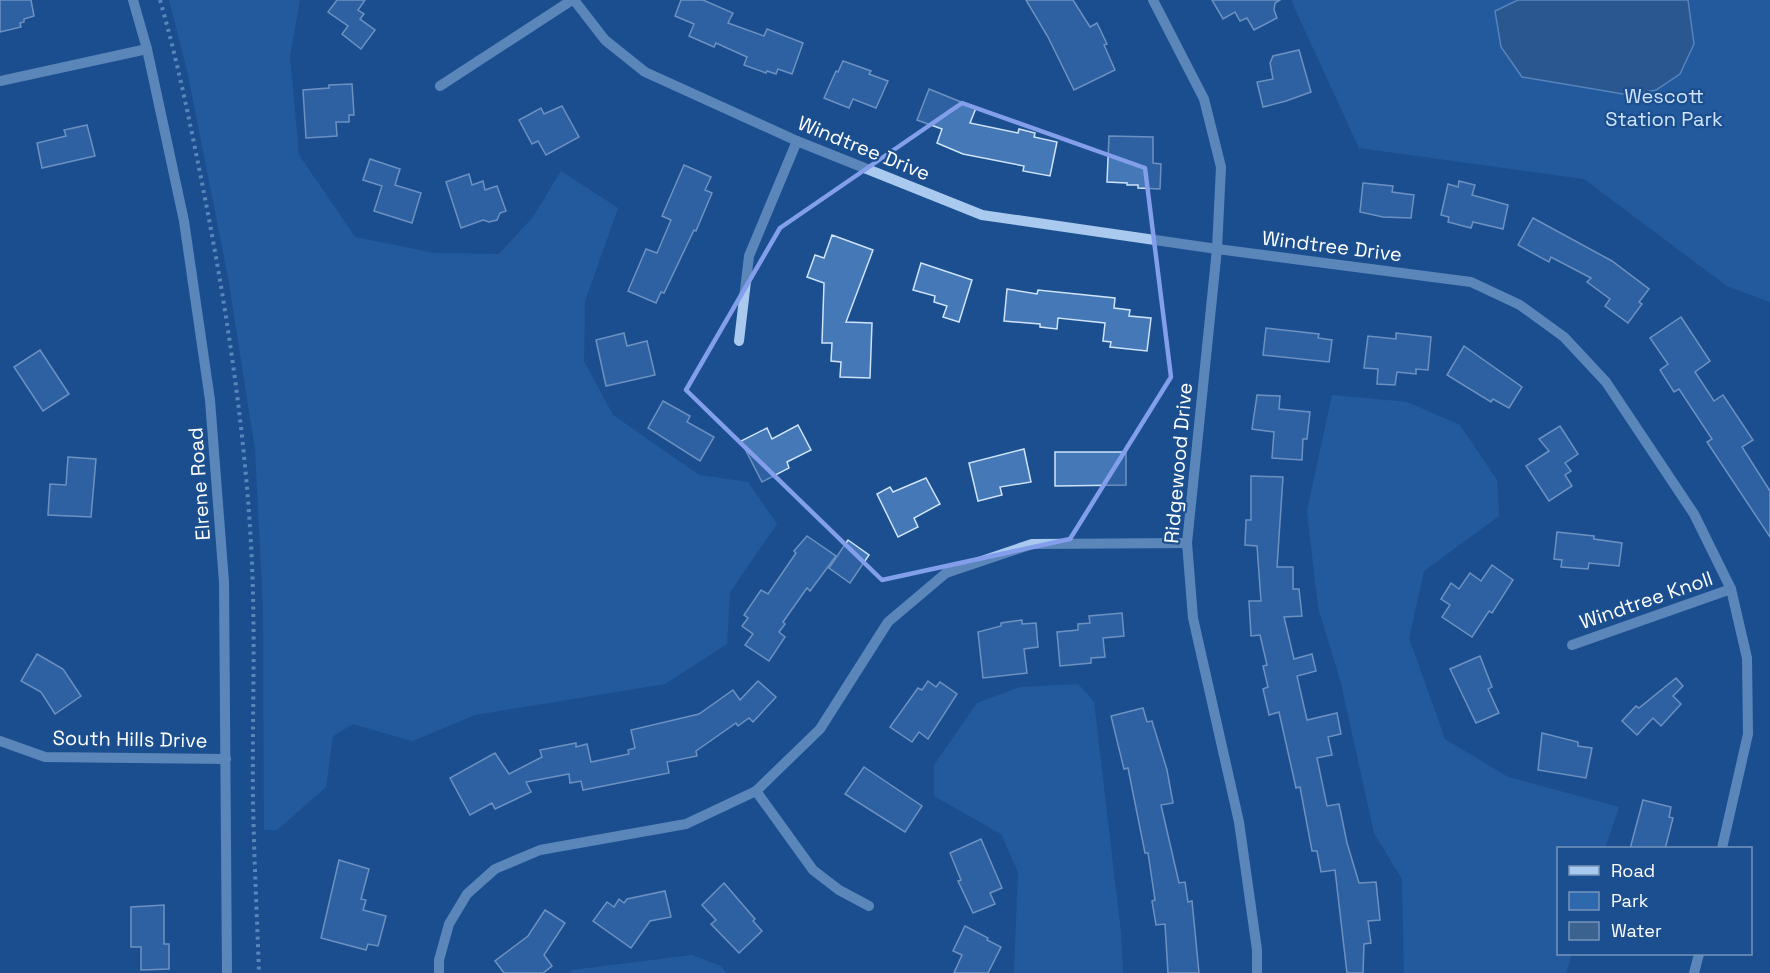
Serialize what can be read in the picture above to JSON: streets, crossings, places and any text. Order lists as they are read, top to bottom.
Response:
{
  "streets": {
    "street": [
      "Windtree Drive",
      "Ridgewood Drive",
      "Elrene Road",
      "Windtree Knoll",
      "South Hills Drive"
    ]
  },
  "crossings": [
    ["Windtree Drive", "Ridgewood Drive"],
    ["Windtree Drive", "Windtree Knoll"],
    ["Elrene Road", "South Hills Drive"]
  ],
  "parks": ["Wescott Station Park"],
  "legend": ["Road", "Park", "Water"]
}
